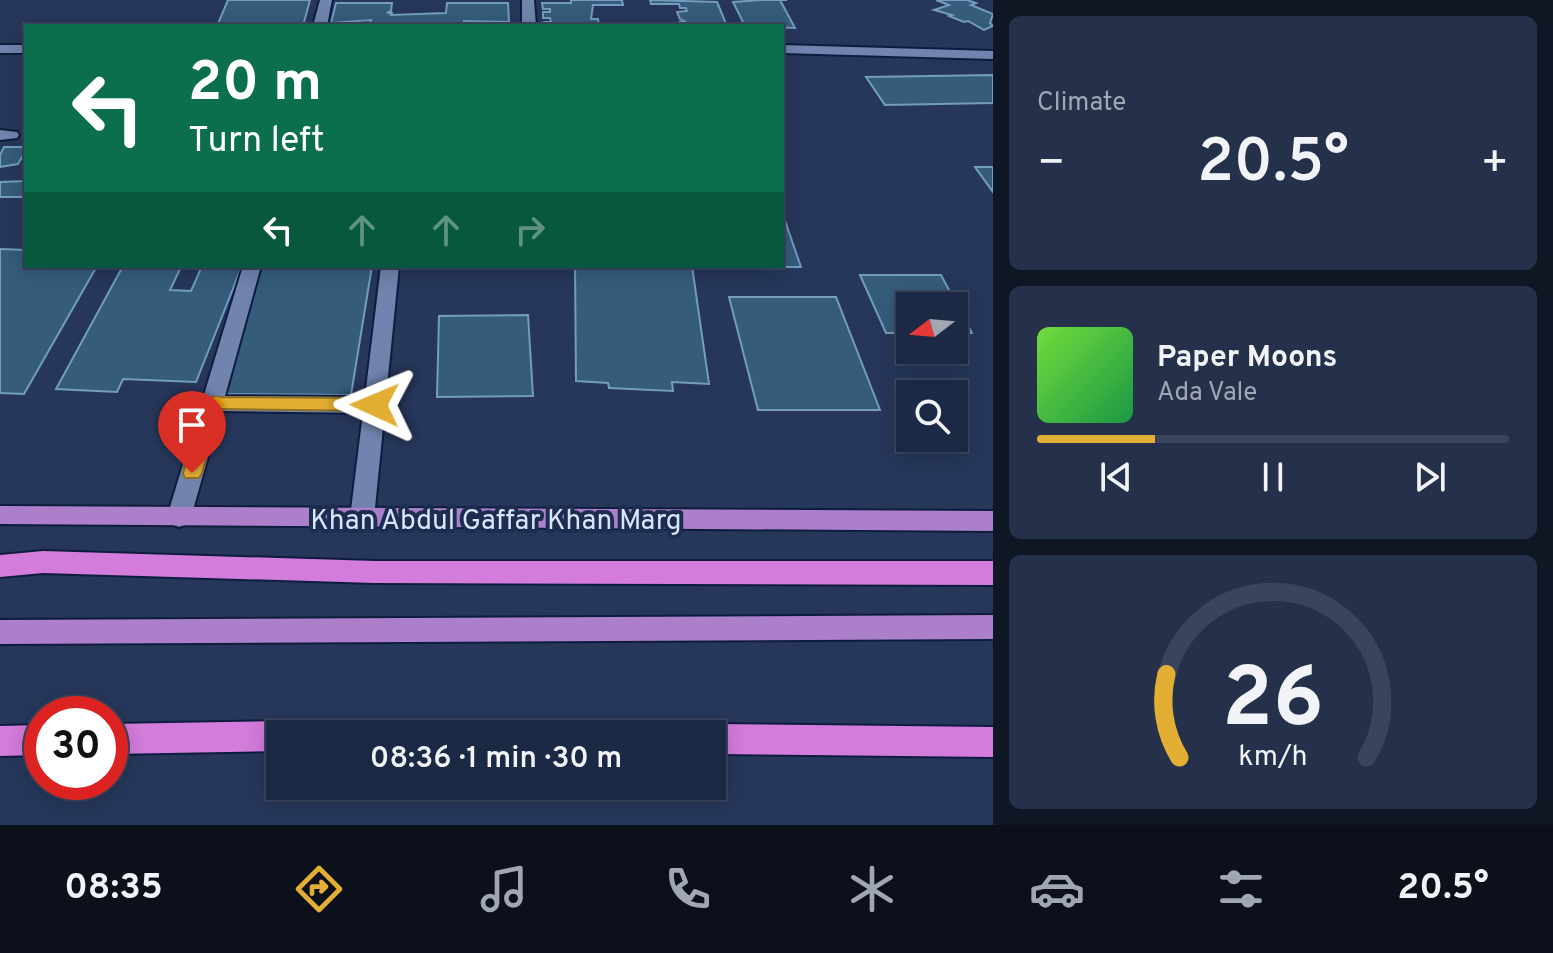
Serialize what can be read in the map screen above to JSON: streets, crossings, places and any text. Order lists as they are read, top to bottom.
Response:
{
  "streets": {
    "main road": ["Khan Abdul Gaffar Khan Marg"]
  },
  "north": "left",
  "page": {
    "tile": "Climate",
    "turn": ["20 m", "Turn left"],
    "heat": ["−", "20.5°", "+"],
    "song": ["Paper Moons", "Ada Vale"],
    "limit": "30",
    "trip": "08:36 · 1 min · 30 m",
    "tabs": ["08:35", "20.5°"],
    "gauge": ["26", "km/h"]
  }
}
